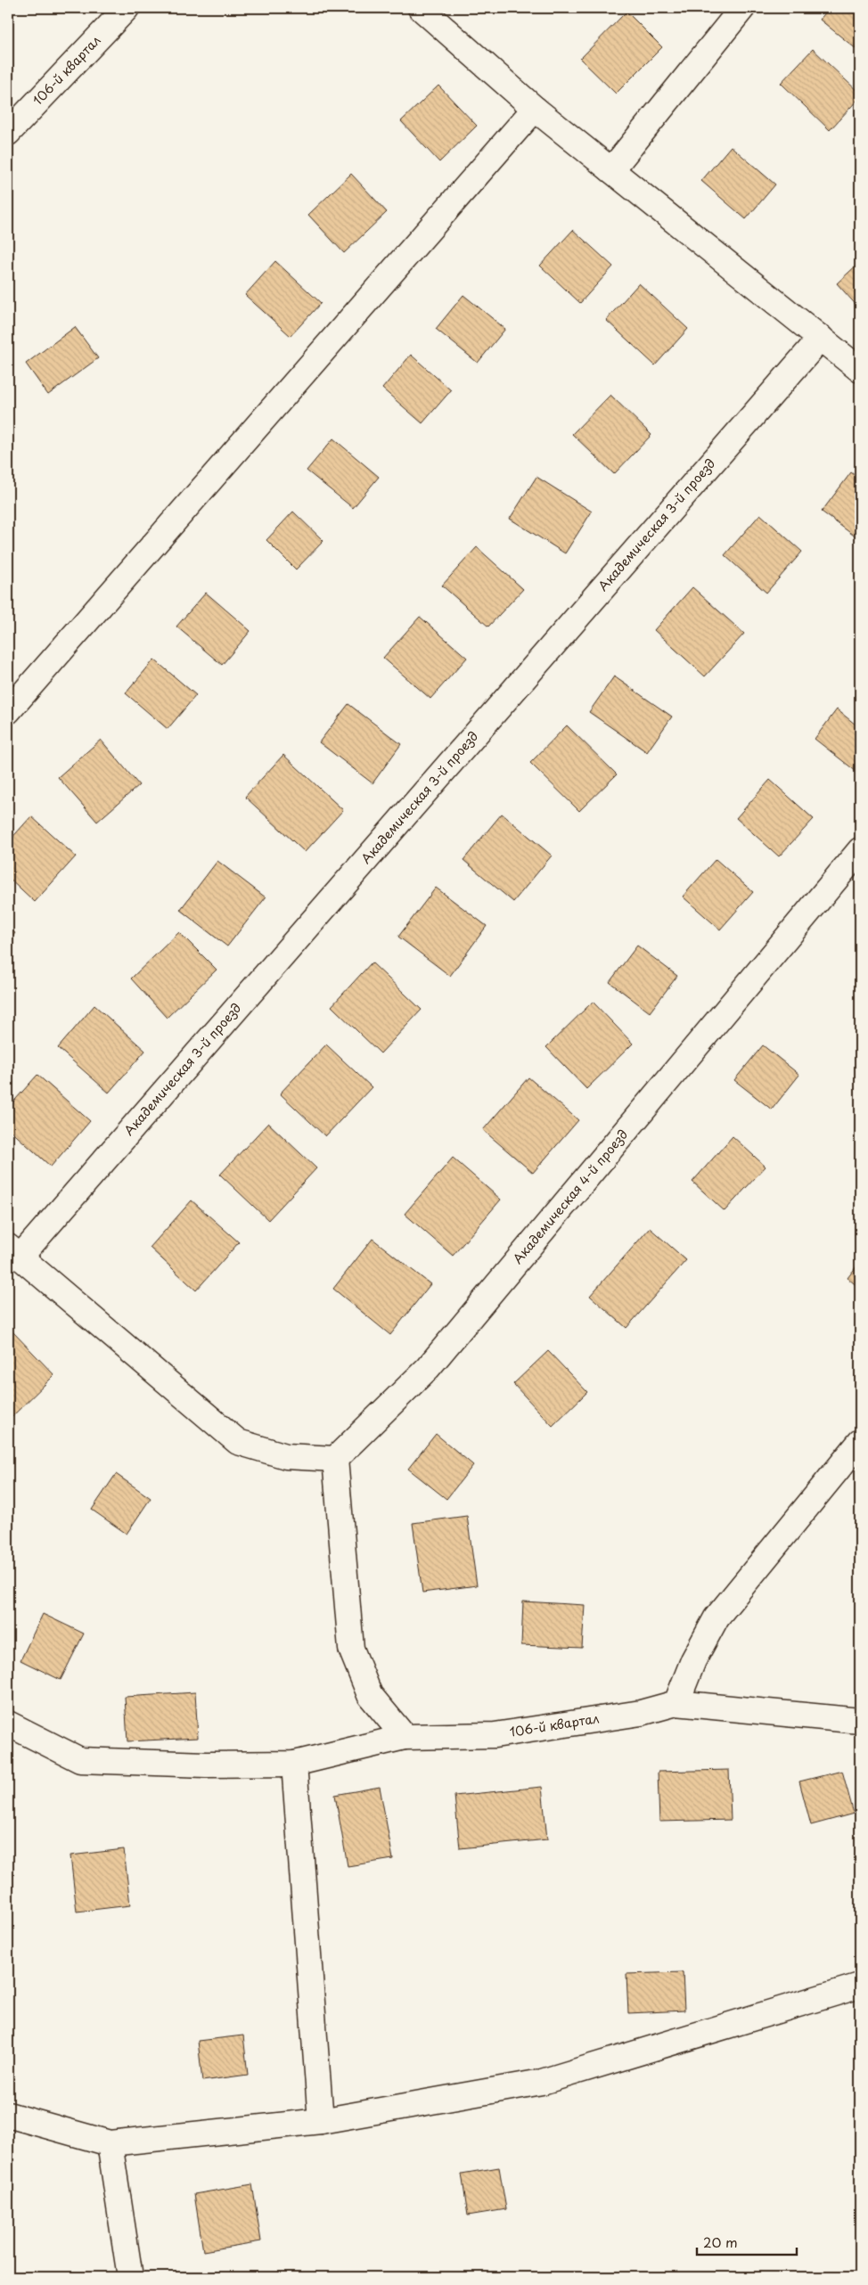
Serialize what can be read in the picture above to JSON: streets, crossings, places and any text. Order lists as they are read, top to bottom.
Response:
{
  "streets": {
    "street": ["106-й квартал", "Академическая 3-й проезд", "Академическая 4-й проезд"]
  },
  "scale_bar": "20 m"
}
